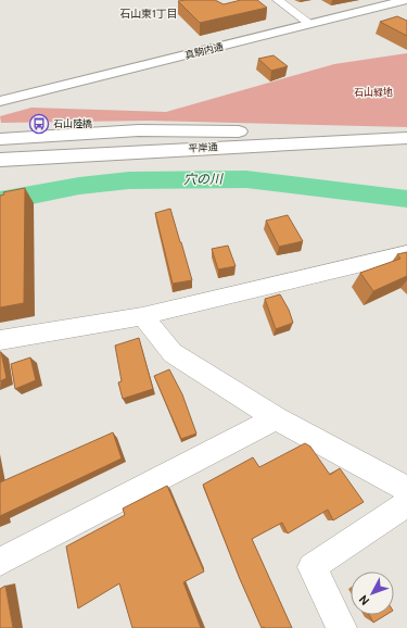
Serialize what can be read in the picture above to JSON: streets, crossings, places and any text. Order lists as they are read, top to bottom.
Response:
{
  "streets": {
    "main road": ["真駒内通", "平岸通"]
  },
  "districts": ["石山東1丁目"],
  "water": ["穴の川"],
  "parks": ["石山緑地"],
  "places": {
    "bus stop": ["石山陸橋"]
  },
  "north": "bottom left"
}
